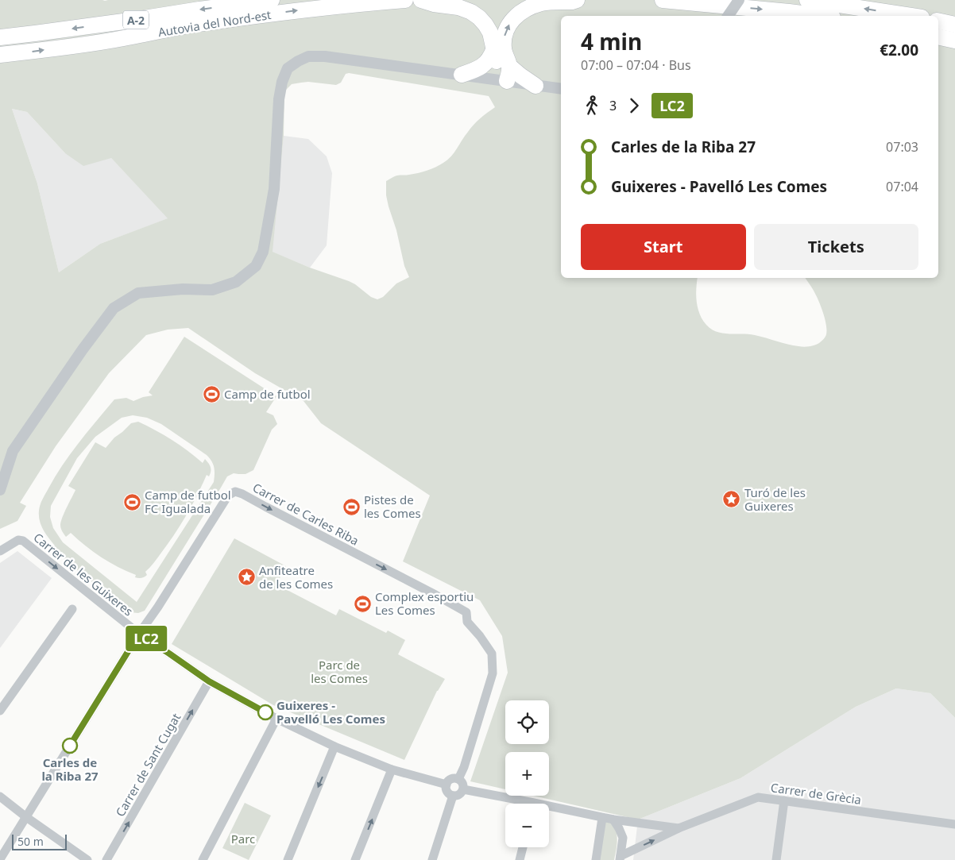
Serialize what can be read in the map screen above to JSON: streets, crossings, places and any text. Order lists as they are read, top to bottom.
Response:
{
  "streets": {
    "highway": ["A-2", "Autovia del Nord-est"],
    "street": [
      "Carrer de Carles Riba",
      "Carrer de les Guixeres",
      "Carrer de Sant Cugat",
      "Carrer de Grècia"
    ]
  },
  "crossings": [
    ["Carrer de Carles Riba", "Carrer de les Guixeres"],
    ["Carrer de les Guixeres", "Carrer de Sant Cugat"]
  ],
  "parks": ["Parc de les Comes", "Parc"],
  "places": {
    "sports": [
      "Camp de futbol",
      "Camp de futbol FC Igualada",
      "Pistes de les Comes",
      "Complex esportiu Les Comes"
    ],
    "place": ["Turó de les Guixeres", "Anfiteatre de les Comes"],
    "other": ["Guixeres - Pavelló Les Comes", "Carles de la Riba 27"]
  },
  "lines": ["bus line LC2"],
  "scale_bar": "50 m",
  "page": {
    "on_map": "LC2",
    "heading": ["4 min", "07:00 – 07:04 · Bus", "€2.00"],
    "legs": ["3", "LC2"],
    "list": [
      {
        "name": "Carles de la Riba 27",
        "value": "07:03"
      },
      {
        "name": "Guixeres - Pavelló Les Comes",
        "value": "07:04"
      }
    ],
    "buttons": ["Start", "Tickets"],
    "map_buttons": ["+", "−"],
    "scale": "50 m"
  }
}
